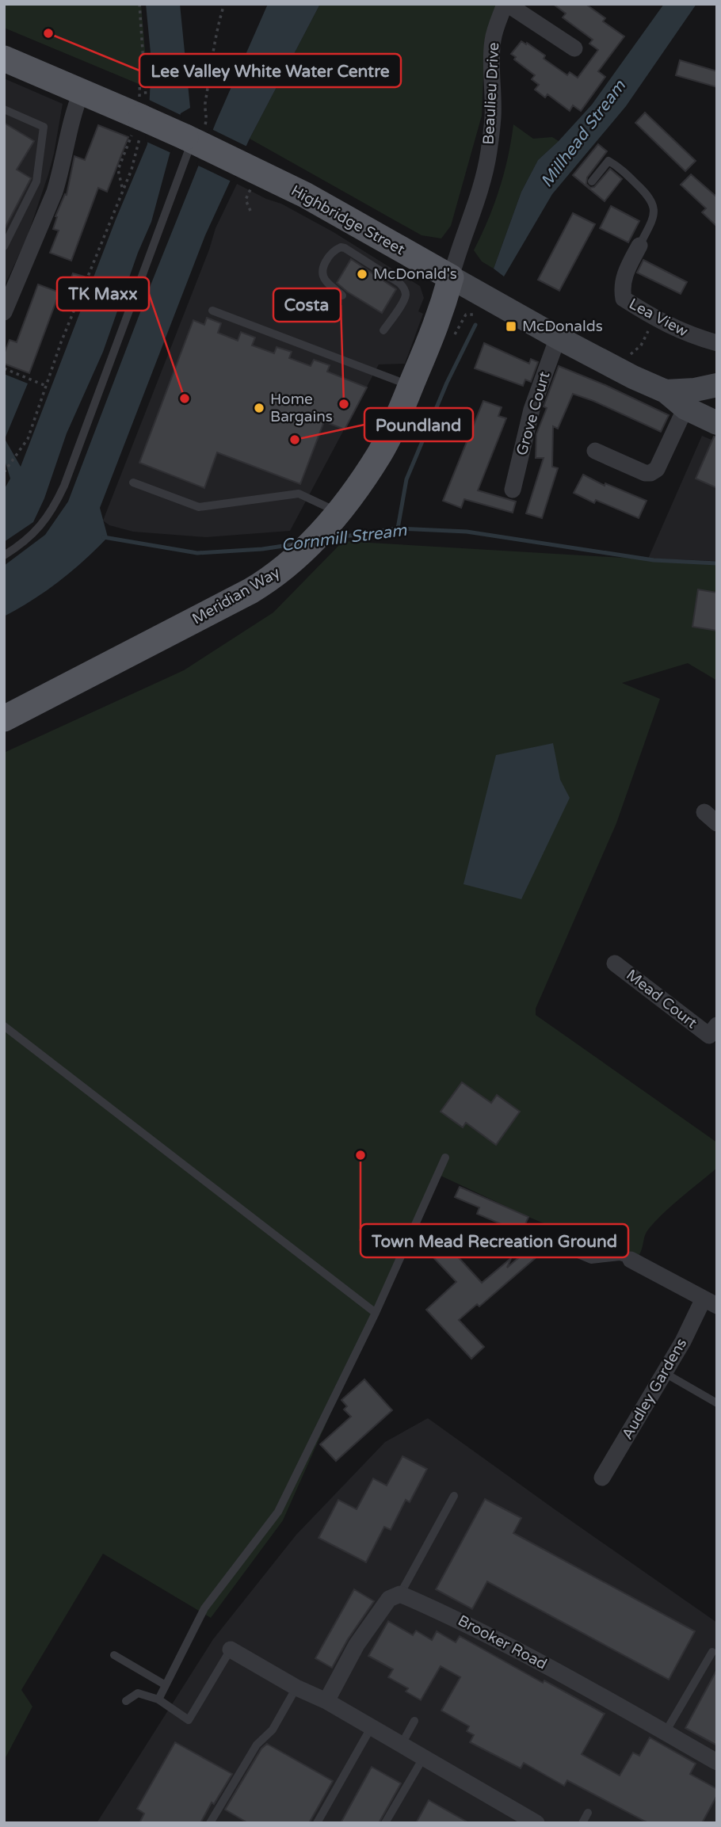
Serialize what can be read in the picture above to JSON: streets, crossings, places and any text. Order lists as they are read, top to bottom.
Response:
{
  "streets": {
    "main road": ["Highbridge Street", "Meridian Way"],
    "street": [
      "Beaulieu Drive",
      "Lea View",
      "Grove Court",
      "Mead Court",
      "Audley Gardens",
      "Brooker Road"
    ]
  },
  "crossings": [
    ["Beaulieu Drive", "Highbridge Street"],
    ["Beaulieu Drive", "Meridian Way"],
    ["Highbridge Street", "Grove Court"],
    ["Highbridge Street", "Meridian Way"]
  ],
  "water": ["Millhead Stream", "Cornmill Stream"],
  "places": {
    "other": [
      "Lee Valley White Water Centre",
      "McDonald's",
      "TK Maxx",
      "Costa",
      "Home Bargains",
      "Poundland",
      "Town Mead Recreation Ground"
    ],
    "transit": ["McDonalds"]
  }
}
